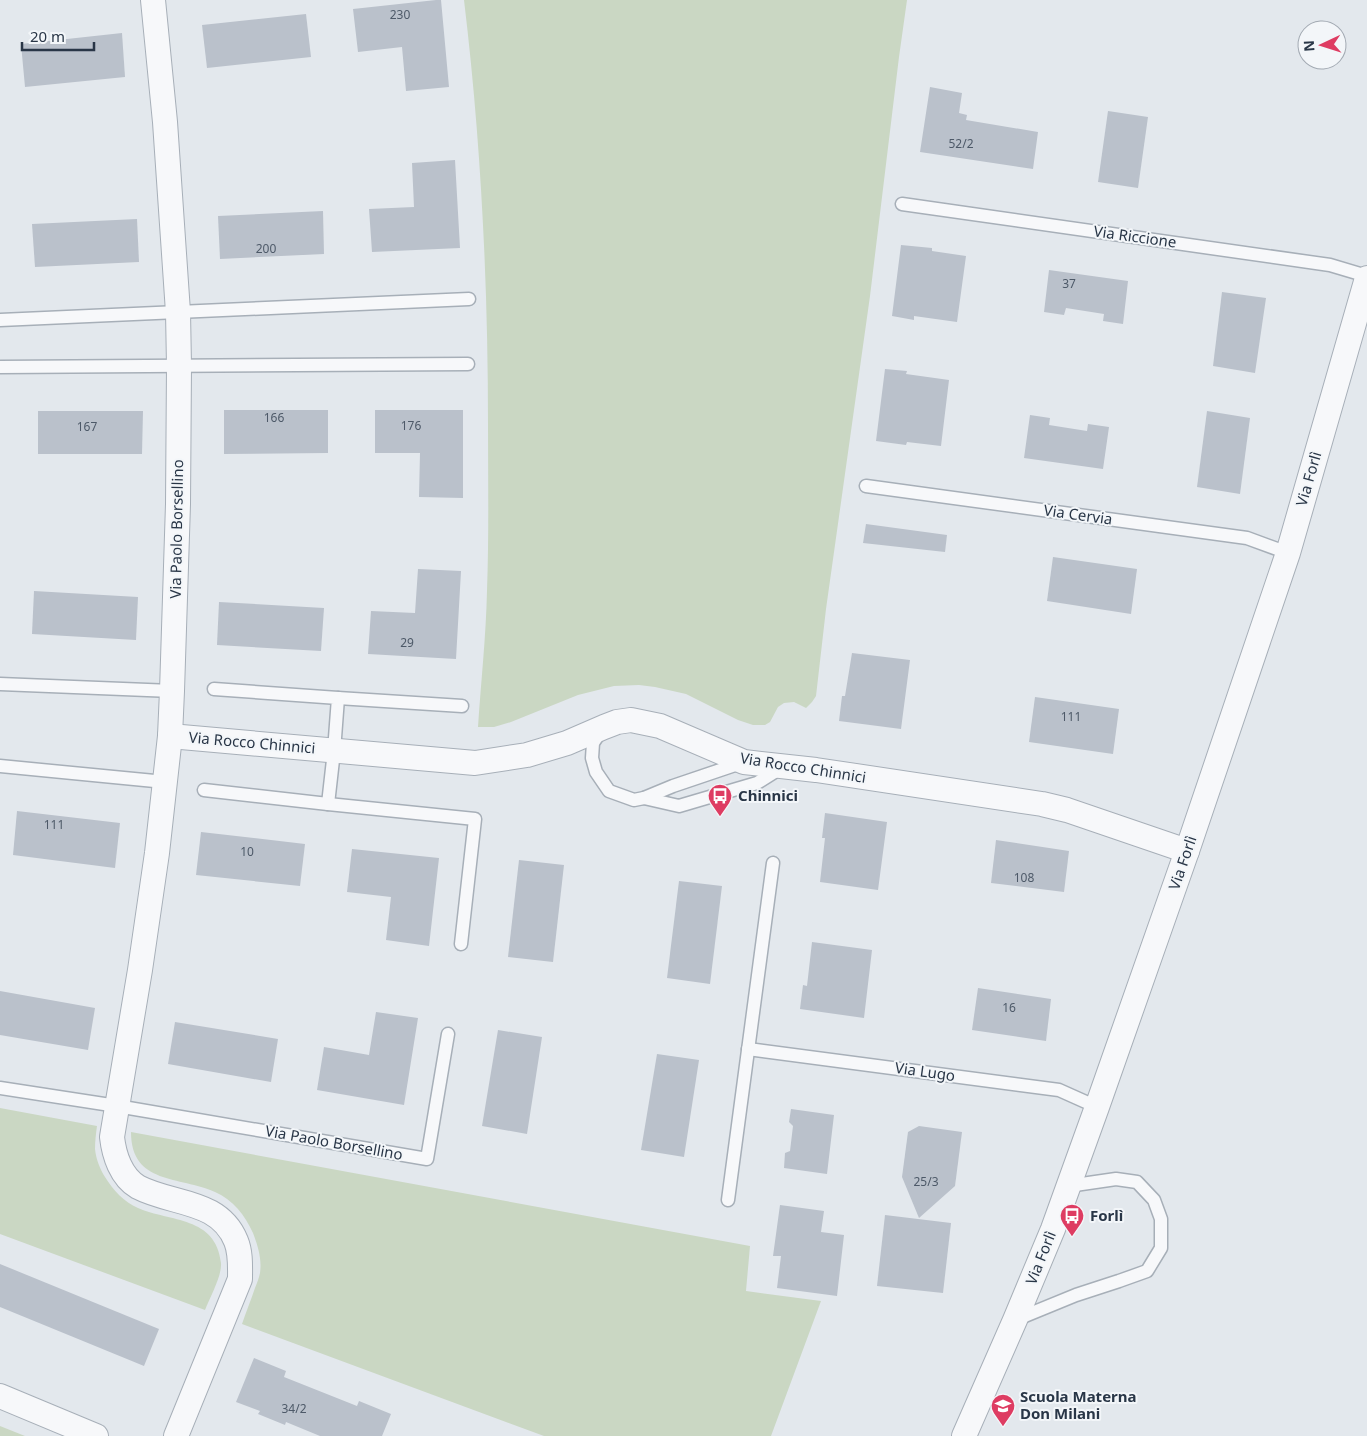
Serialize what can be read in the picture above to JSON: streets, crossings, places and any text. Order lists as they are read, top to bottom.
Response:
{
  "streets": {
    "street": ["Via Forlì", "Via Paolo Borsellino", "Via Rocco Chinnici"],
    "lane": ["Via Riccione", "Via Cervia", "Via Lugo"]
  },
  "crossings": [
    ["Via Riccione", "Via Forlì"],
    ["Via Forlì", "Via Cervia"],
    ["Via Forlì", "Via Rocco Chinnici"],
    ["Via Forlì", "Via Lugo"],
    ["Via Paolo Borsellino", "Via Rocco Chinnici"]
  ],
  "places": {
    "bus stop": ["Chinnici", "Forlì"],
    "school or university": ["Scuola Materna Don Milani"]
  },
  "house_numbers": [
    "230",
    "52/2",
    "200",
    "37",
    "166",
    "176",
    "167",
    "29",
    "111",
    "111",
    "10",
    "108",
    "16",
    "25/3",
    "34/2"
  ],
  "scale_bar": "20 m",
  "north": "left"
}
